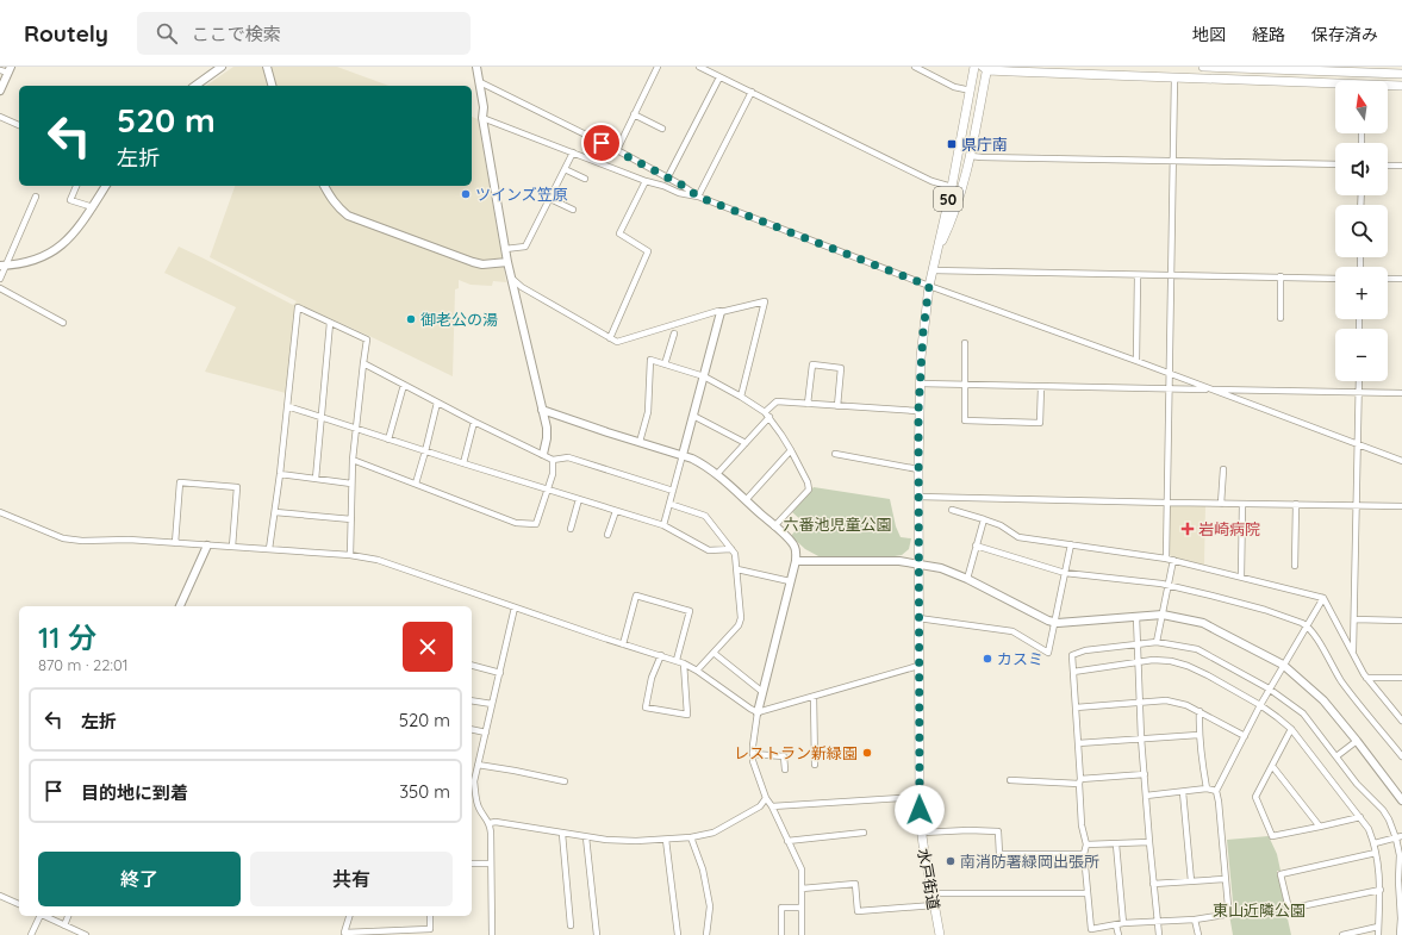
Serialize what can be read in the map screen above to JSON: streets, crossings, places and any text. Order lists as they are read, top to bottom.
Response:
{
  "streets": {
    "main road": ["50", "水戸街道"]
  },
  "crossings": [
    ["50", "水戸街道"]
  ],
  "parks": ["六番池児童公園", "東山近隣公園"],
  "places": {
    "transit": ["県庁南"],
    "other": [
      "ツインズ笠原",
      "御老公の湯",
      "カスミ",
      "レストラン新緑園",
      "南消防署緑岡出張所"
    ],
    "health": ["岩崎病院"]
  },
  "north": "top",
  "page": {
    "header": "Routely",
    "search": "ここで検索",
    "nav": ["地図", "経路", "保存済み"],
    "map_buttons": ["+", "−"],
    "turn": ["520 m", "左折"],
    "heading": ["11 分", "870 m · 22:01"],
    "list": [
      {
        "name": "左折",
        "value": "520 m"
      },
      {
        "name": "目的地に到着",
        "value": "350 m"
      }
    ],
    "buttons": ["終了", "共有"]
  }
}
